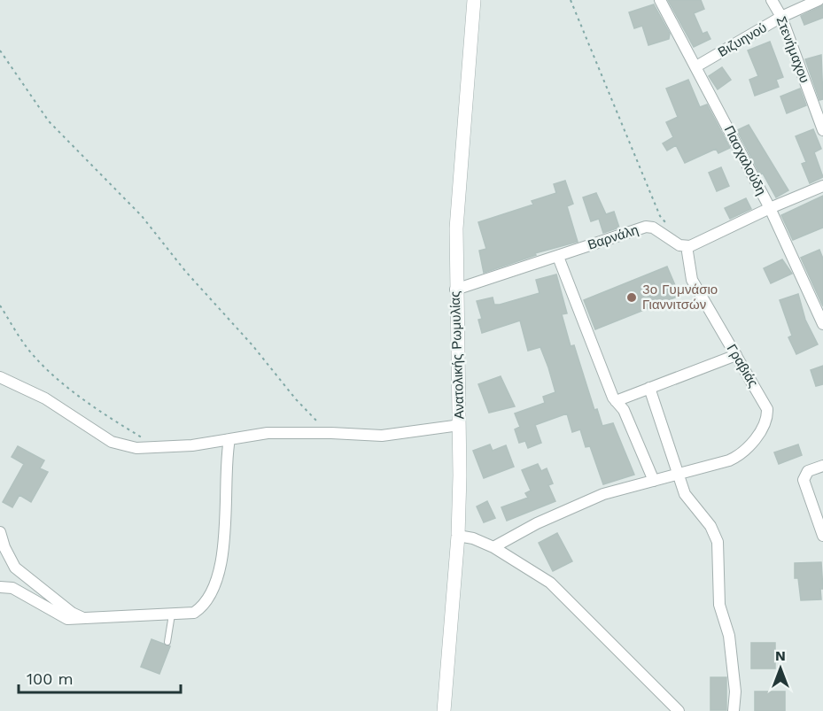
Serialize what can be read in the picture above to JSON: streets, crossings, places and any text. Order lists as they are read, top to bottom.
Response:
{
  "streets": {
    "street": [
      "Βιζυηνού",
      "Στενήμαχου",
      "Πασχαλούδη",
      "Βαρνάλη",
      "Ανατολικής Ρωμυλίας",
      "Γραβιάς"
    ]
  },
  "crossings": [
    ["Βιζυηνού", "Στενήμαχου"],
    ["Βιζυηνού", "Πασχαλούδη"],
    ["Βαρνάλη", "Ανατολικής Ρωμυλίας"],
    ["Βαρνάλη", "Γραβιάς"]
  ],
  "places": ["3ο Γυμνάσιο Γιαννιτσών"],
  "scale_bar": "100 m",
  "north": "top"
}
